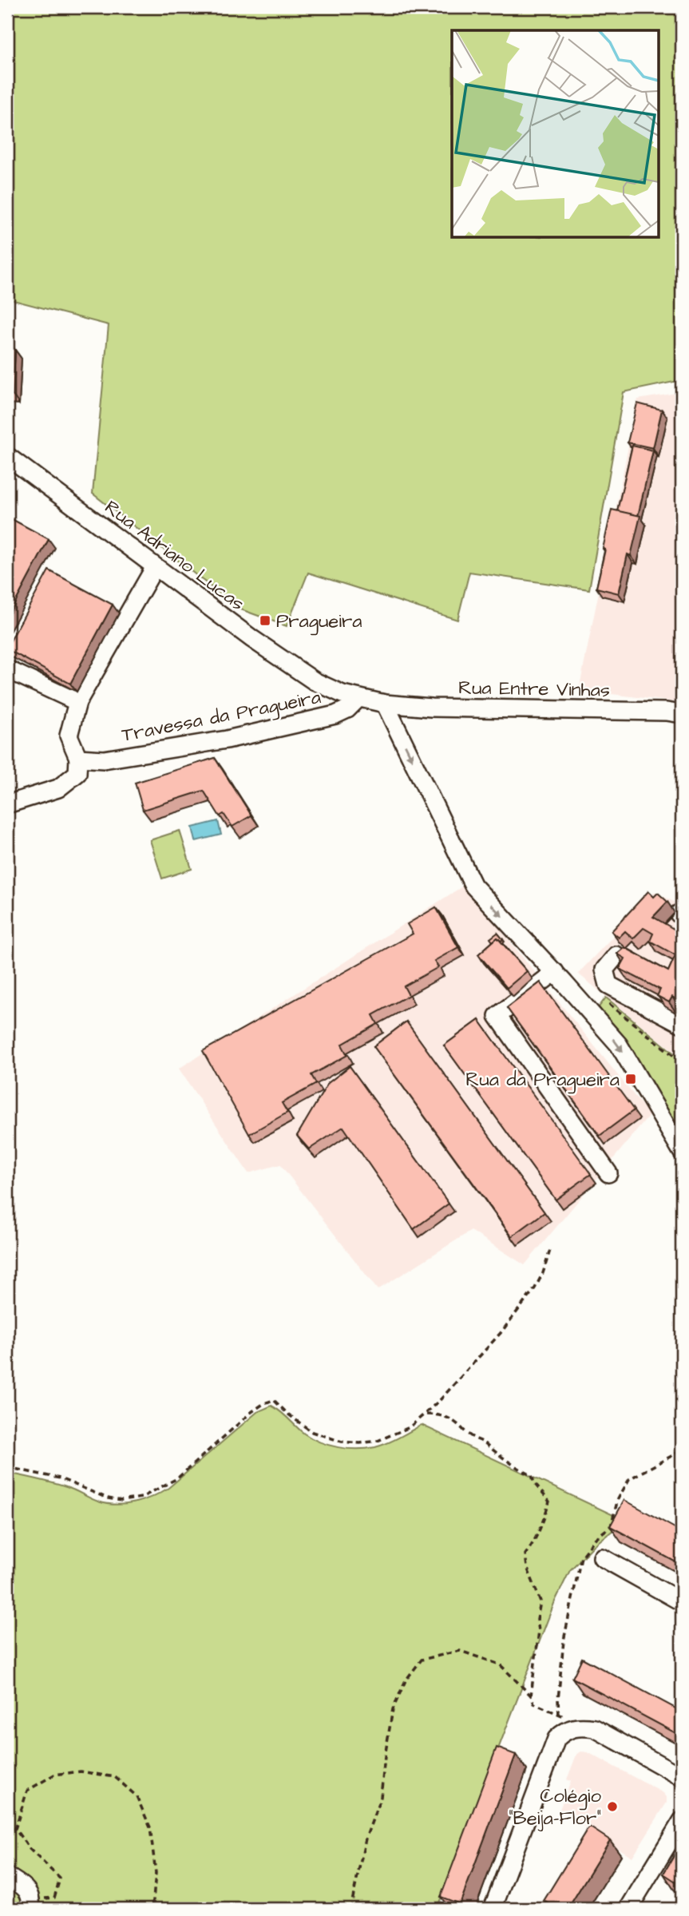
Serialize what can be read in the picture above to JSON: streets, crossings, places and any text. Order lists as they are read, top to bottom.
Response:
{
  "streets": {
    "street": ["Rua Adriano Lucas", "Rua Entre Vinhas", "Travessa da Pragueira"]
  },
  "crossings": [
    ["Rua Adriano Lucas", "Rua Entre Vinhas"],
    ["Rua Adriano Lucas", "Travessa da Pragueira"]
  ],
  "places": {
    "transit": ["Pragueira", "Rua da Pragueira"],
    "other": ["Colégio \"Beija-Flor\""]
  }
}
